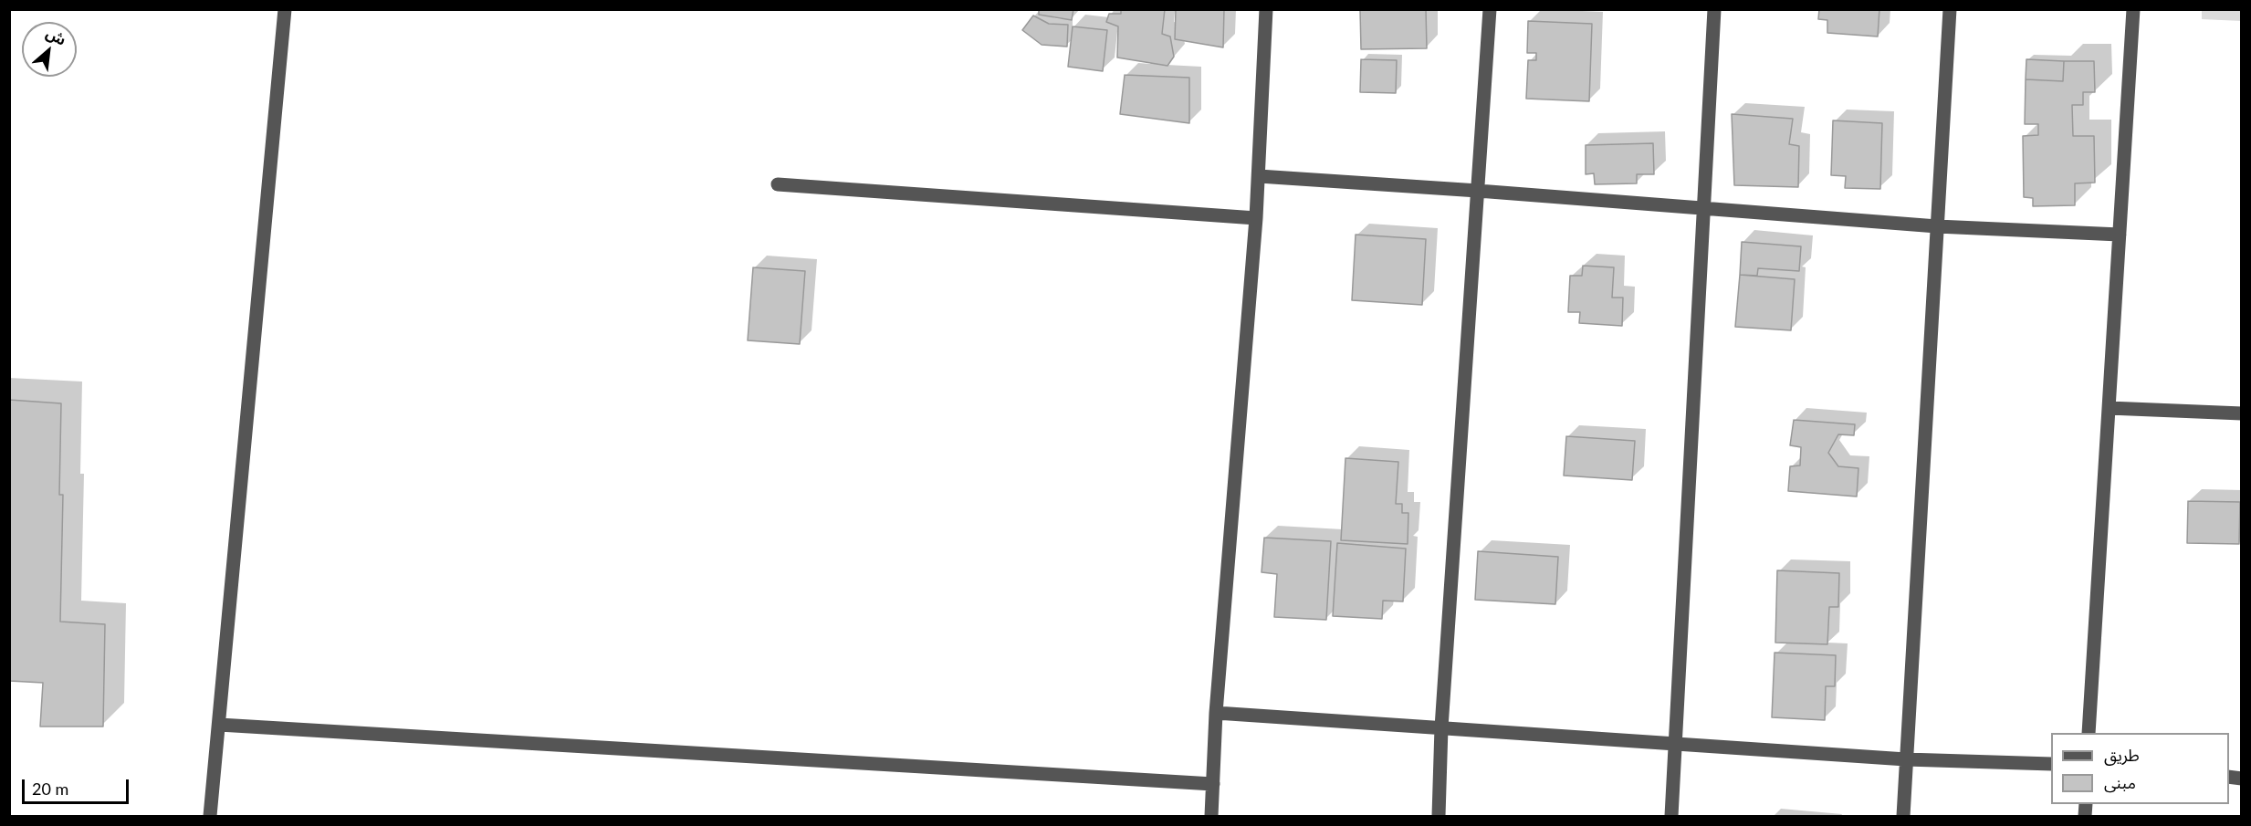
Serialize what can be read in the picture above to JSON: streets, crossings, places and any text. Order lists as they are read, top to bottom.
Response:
{
  "legend": ["طريق", "مبنى"],
  "scale_bar": "20 m",
  "north": "top right"
}
